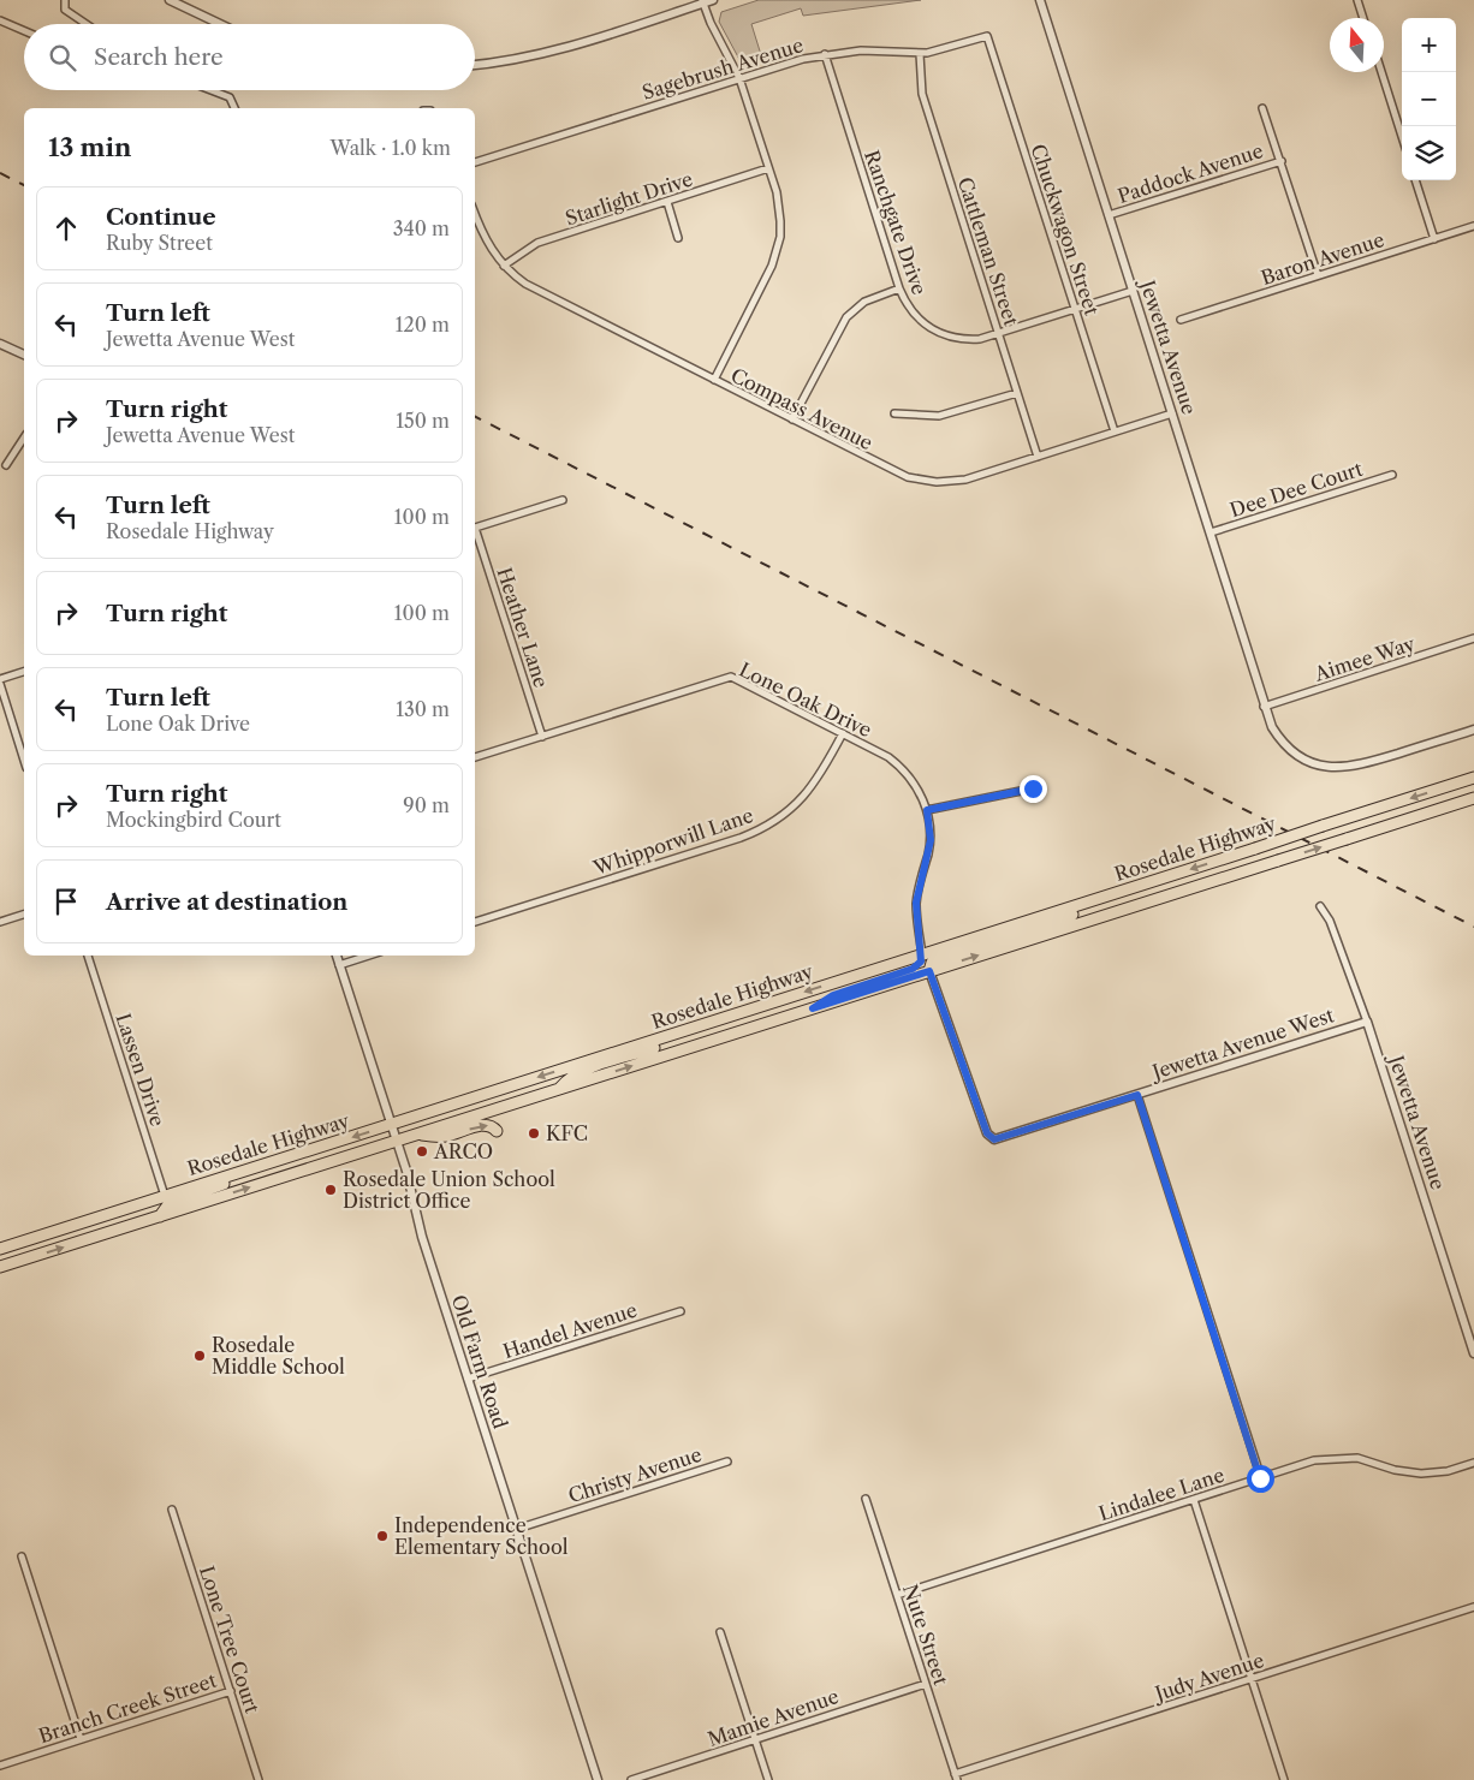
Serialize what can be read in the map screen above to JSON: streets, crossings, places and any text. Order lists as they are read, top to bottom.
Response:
{
  "streets": {
    "main road": ["Rosedale Highway"],
    "street": [
      "Sagebrush Avenue",
      "Paddock Avenue",
      "Starlight Drive",
      "Ranchgate Drive",
      "Chuckwagon Street",
      "Cattleman Street",
      "Baron Avenue",
      "Jewetta Avenue",
      "Compass Avenue",
      "Dee Dee Court",
      "Heather Lane",
      "Aimee Way",
      "Lone Oak Drive",
      "Whipporwill Lane",
      "Jewetta Avenue West",
      "Lassen Drive",
      "Handel Avenue",
      "Old Farm Road",
      "Christy Avenue",
      "Lindalee Lane",
      "Nute Street",
      "Lone Tree Court",
      "Judy Avenue",
      "Branch Creek Street",
      "Mamie Avenue"
    ]
  },
  "crossings": [
    ["Sagebrush Avenue", "Ranchgate Drive"],
    ["Sagebrush Avenue", "Chuckwagon Street"],
    ["Sagebrush Avenue", "Cattleman Street"],
    ["Paddock Avenue", "Jewetta Avenue"],
    ["Starlight Drive", "Compass Avenue"],
    ["Ranchgate Drive", "Chuckwagon Street"],
    ["Ranchgate Drive", "Cattleman Street"],
    ["Ranchgate Drive", "Jewetta Avenue"],
    ["Chuckwagon Street", "Compass Avenue"],
    ["Cattleman Street", "Compass Avenue"],
    ["Jewetta Avenue", "Compass Avenue"],
    ["Jewetta Avenue", "Dee Dee Court"],
    ["Jewetta Avenue", "Aimee Way"],
    ["Jewetta Avenue", "Jewetta Avenue West"],
    ["Heather Lane", "Lone Oak Drive"],
    ["Lone Oak Drive", "Whipporwill Lane"],
    ["Lone Oak Drive", "Rosedale Highway"],
    ["Rosedale Highway", "Jewetta Avenue West"],
    ["Rosedale Highway", "Lassen Drive"],
    ["Rosedale Highway", "Old Farm Road"],
    ["Handel Avenue", "Old Farm Road"],
    ["Old Farm Road", "Christy Avenue"],
    ["Lindalee Lane", "Nute Street"],
    ["Nute Street", "Judy Avenue"],
    ["Nute Street", "Mamie Avenue"],
    ["Lone Tree Court", "Branch Creek Street"]
  ],
  "places": [
    "KFC",
    "ARCO",
    "Rosedale Union School District Office",
    "Rosedale Middle School",
    "Independence Elementary School"
  ],
  "north": "top",
  "page": {
    "map_buttons": ["+", "−"],
    "search": "Search here",
    "heading": ["13 min", "Walk · 1.0 km"],
    "list": [
      ["Continue", "Ruby Street", "340 m"],
      ["Turn left", "Jewetta Avenue West", "120 m"],
      ["Turn right", "Jewetta Avenue West", "150 m"],
      ["Turn left", "Rosedale Highway", "100 m"],
      ["Turn right", "100 m"],
      ["Turn left", "Lone Oak Drive", "130 m"],
      ["Turn right", "Mockingbird Court", "90 m"],
      "Arrive at destination"
    ]
  }
}
